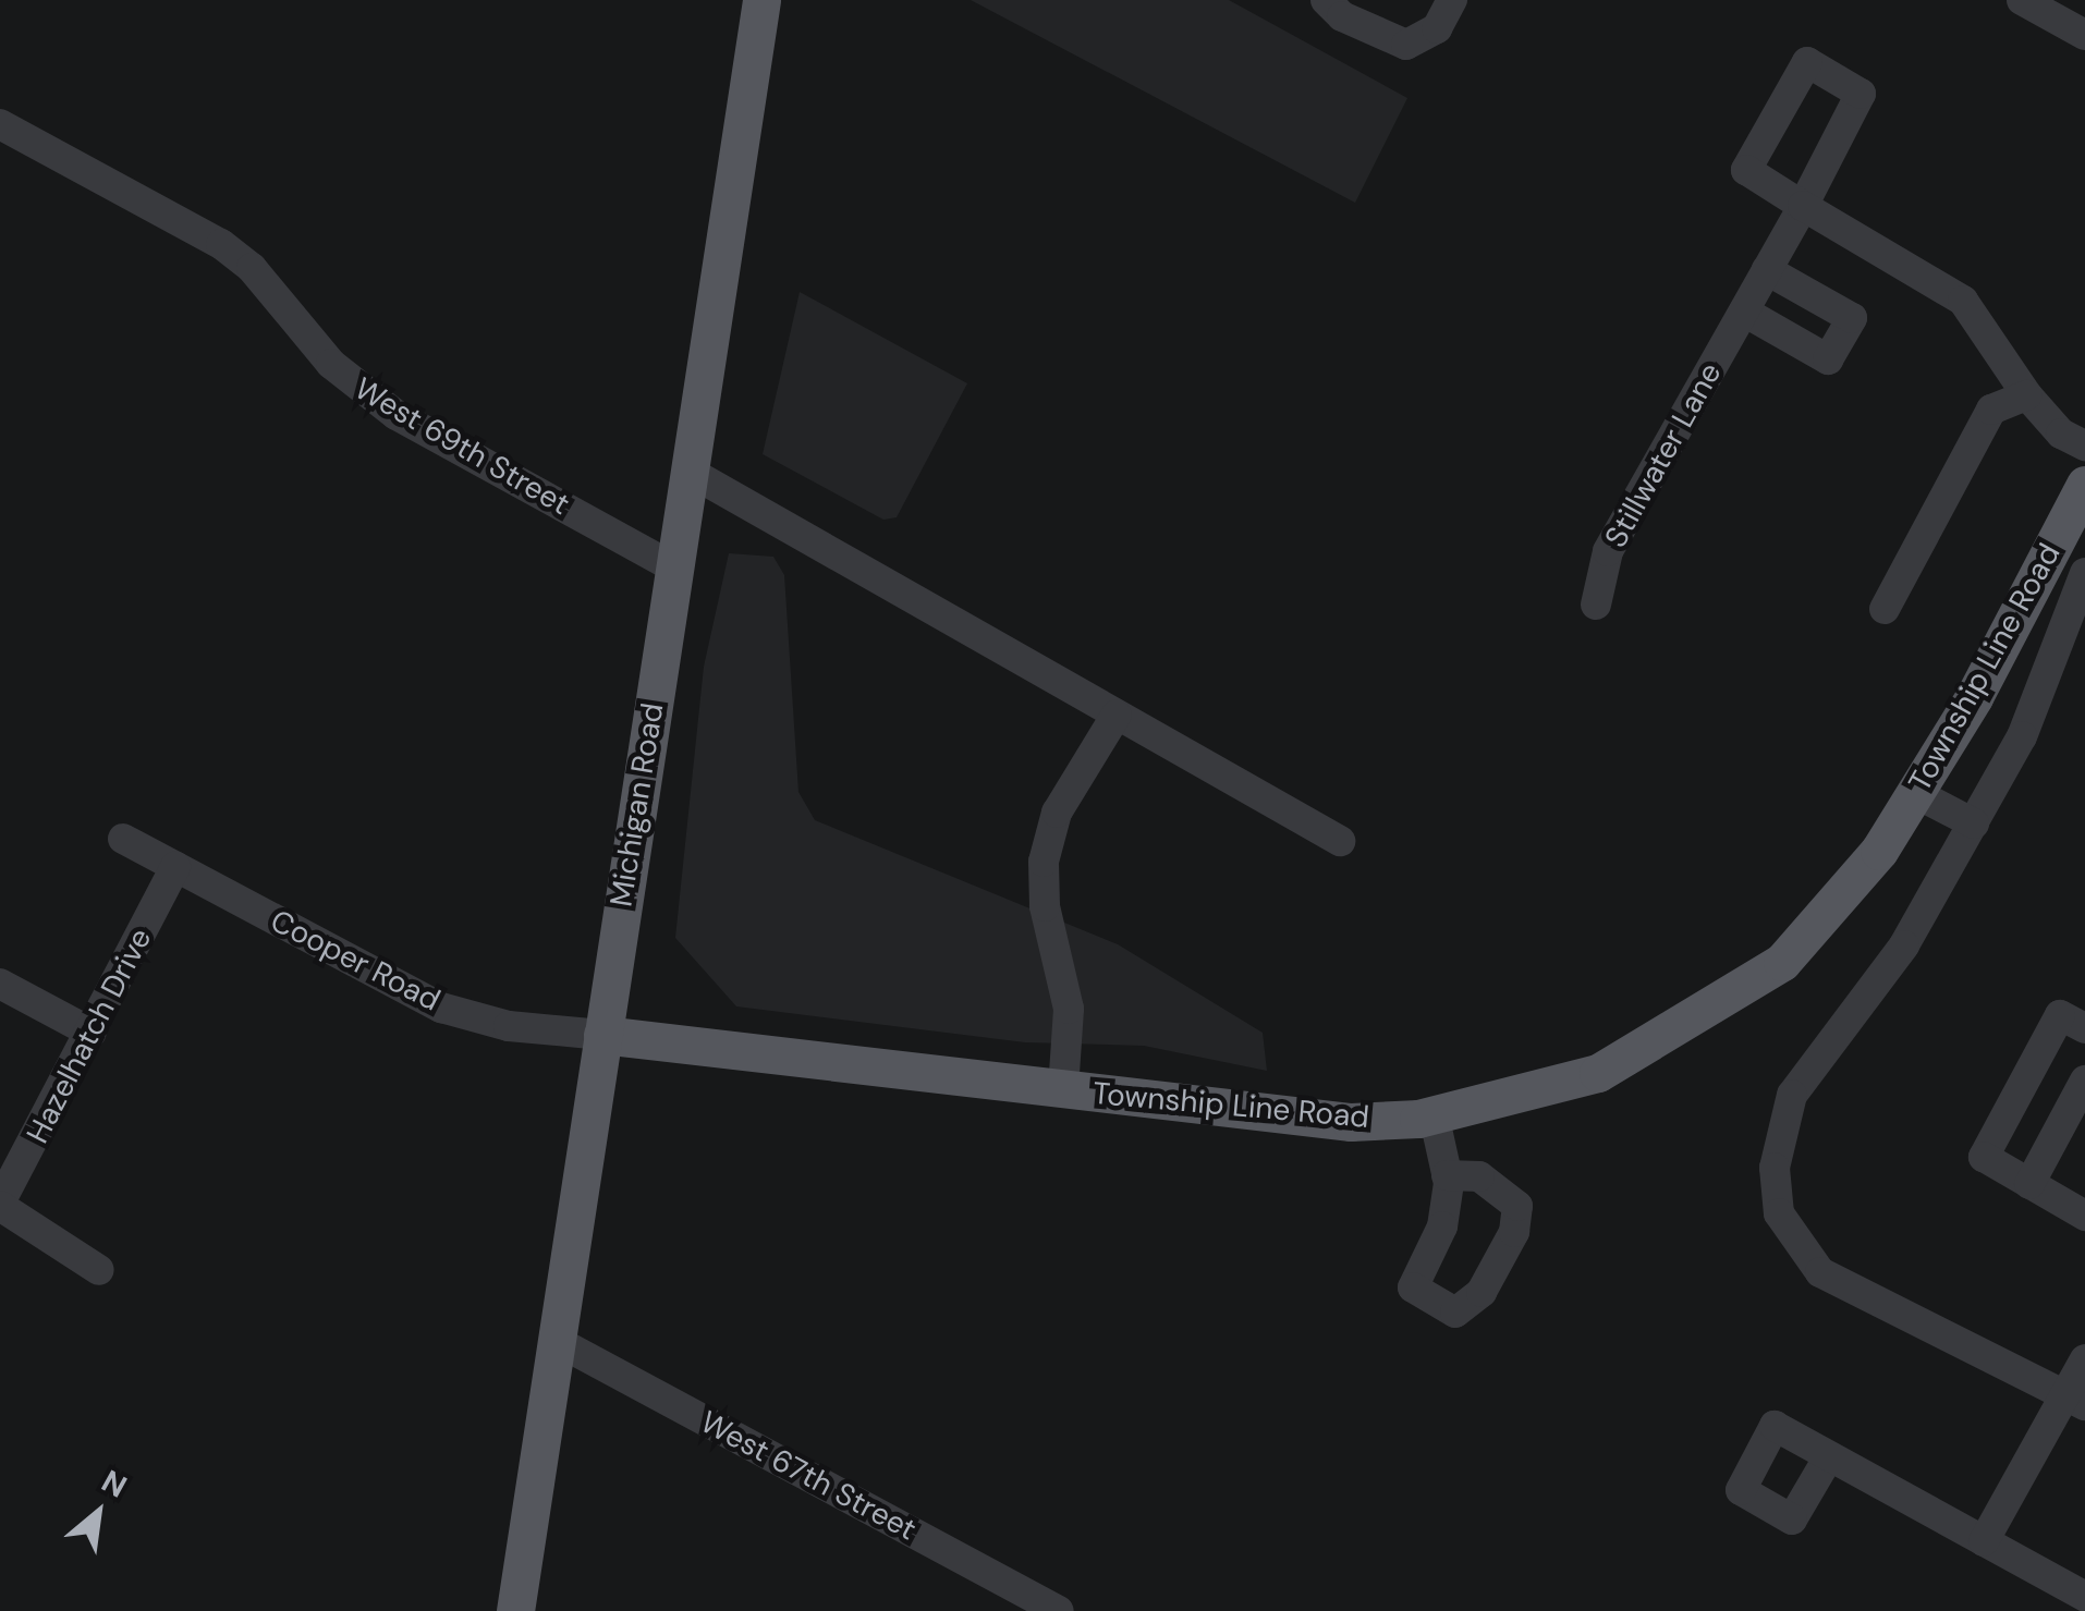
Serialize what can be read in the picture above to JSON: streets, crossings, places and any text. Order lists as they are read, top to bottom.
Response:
{
  "streets": {
    "main road": ["Township Line Road", "Michigan Road"],
    "street": [
      "West 69th Street",
      "Stillwater Lane",
      "Cooper Road",
      "Hazelhatch Drive",
      "West 67th Street"
    ]
  },
  "crossings": [
    ["West 69th Street", "Michigan Road"],
    ["Township Line Road", "Michigan Road"],
    ["Township Line Road", "Cooper Road"],
    ["Michigan Road", "Cooper Road"],
    ["Michigan Road", "West 67th Street"],
    ["Cooper Road", "Hazelhatch Drive"]
  ],
  "north": "top right"
}
